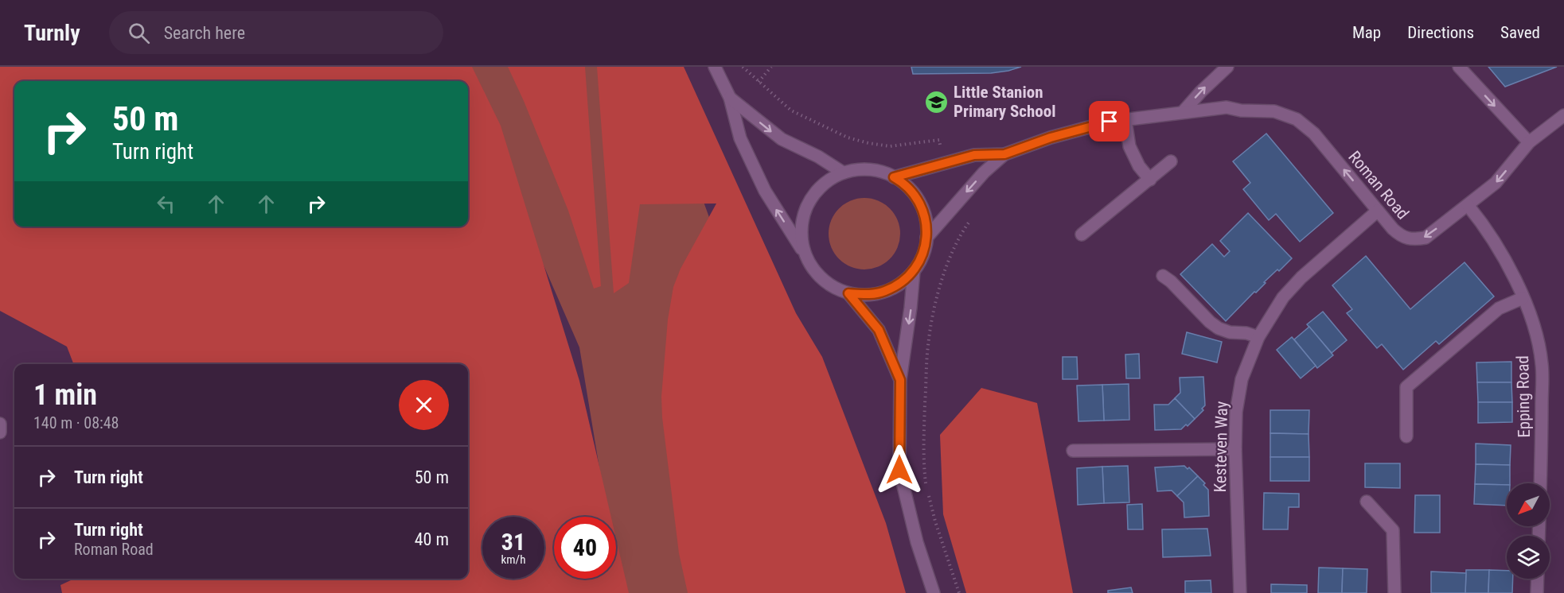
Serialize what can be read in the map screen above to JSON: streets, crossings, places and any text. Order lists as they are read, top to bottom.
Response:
{
  "streets": {
    "street": ["Roman Road", "Epping Road", "Kesteven Way"]
  },
  "crossings": [
    ["Roman Road", "Epping Road"],
    ["Roman Road", "Kesteven Way"]
  ],
  "places": {
    "school or university": ["Little Stanion Primary School"]
  },
  "north": "bottom left",
  "page": {
    "header": "Turnly",
    "search": "Search here",
    "nav": ["Map", "Directions", "Saved"],
    "turn": ["50 m", "Turn right"],
    "heading": ["1 min", "140 m · 08:48"],
    "list": [
      {
        "name": "Turn right",
        "value": "50 m"
      },
      {
        "name": "Turn right",
        "note": "Roman Road",
        "value": "40 m"
      }
    ],
    "speed": "31 km/h",
    "limit": "40"
  }
}
